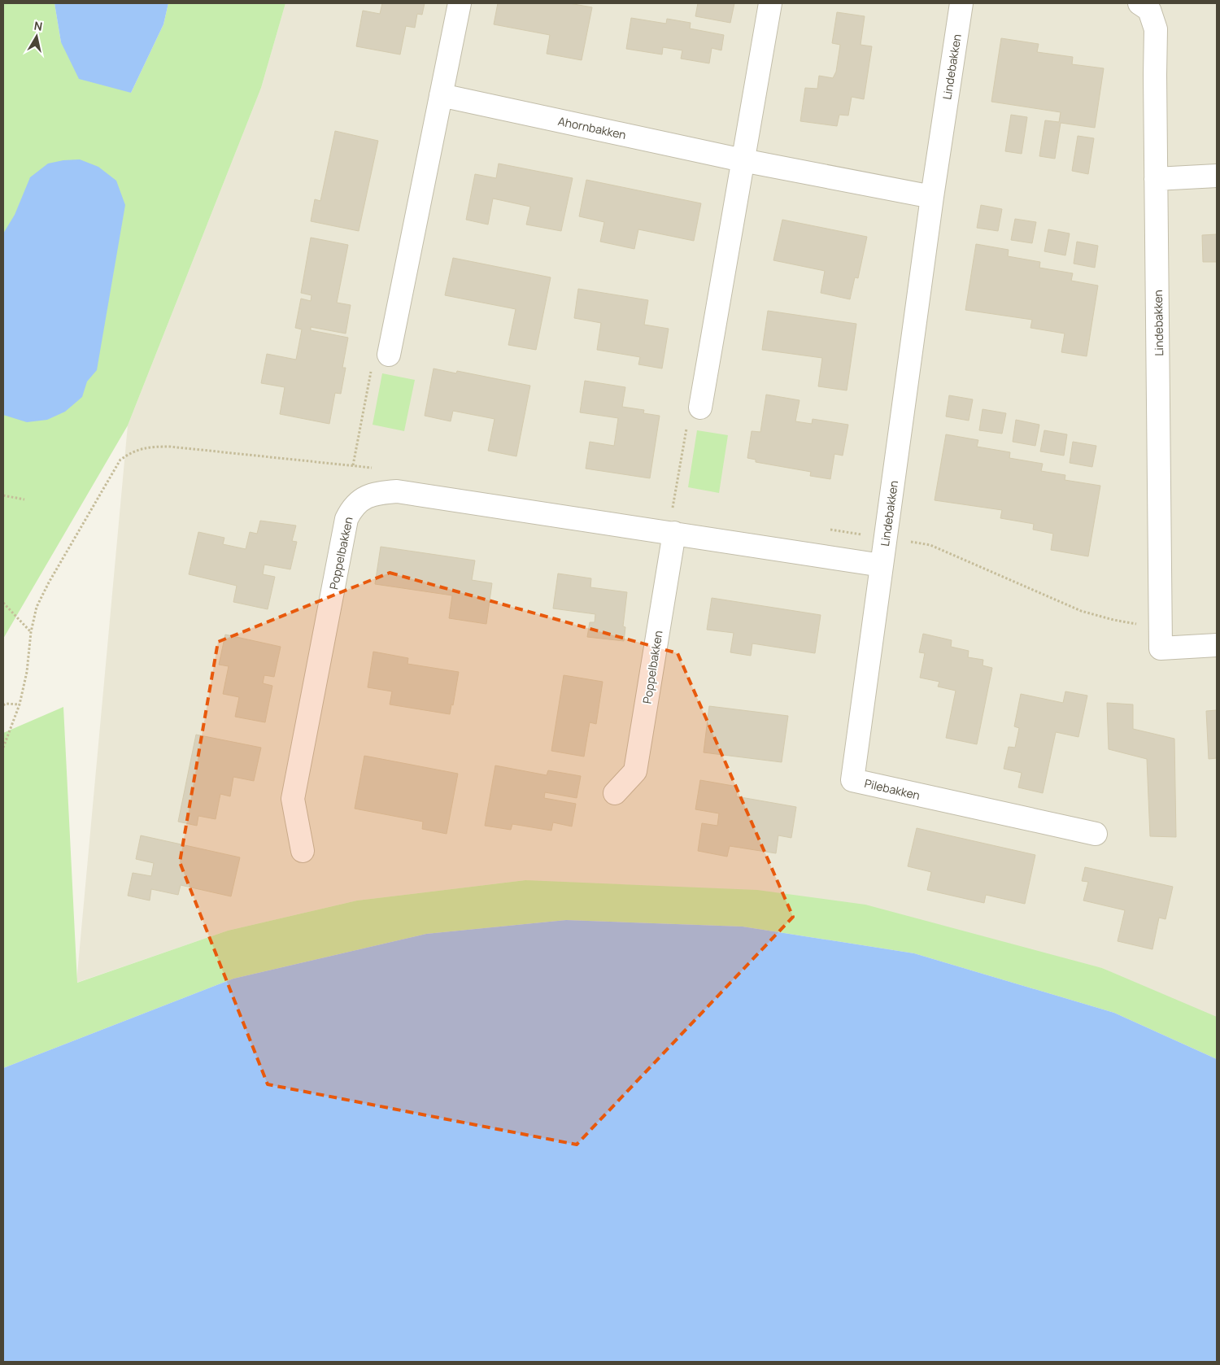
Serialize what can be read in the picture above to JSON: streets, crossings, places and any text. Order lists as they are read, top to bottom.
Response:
{
  "streets": {
    "street": [
      "Lindebakken",
      "Ahornbakken",
      "Poppelbakken",
      "Pilebakken"
    ]
  },
  "crossings": [
    ["Lindebakken", "Ahornbakken"],
    ["Lindebakken", "Poppelbakken"],
    ["Lindebakken", "Pilebakken"],
    ["Poppelbakken", "Pilebakken"]
  ],
  "north": "top"
}
